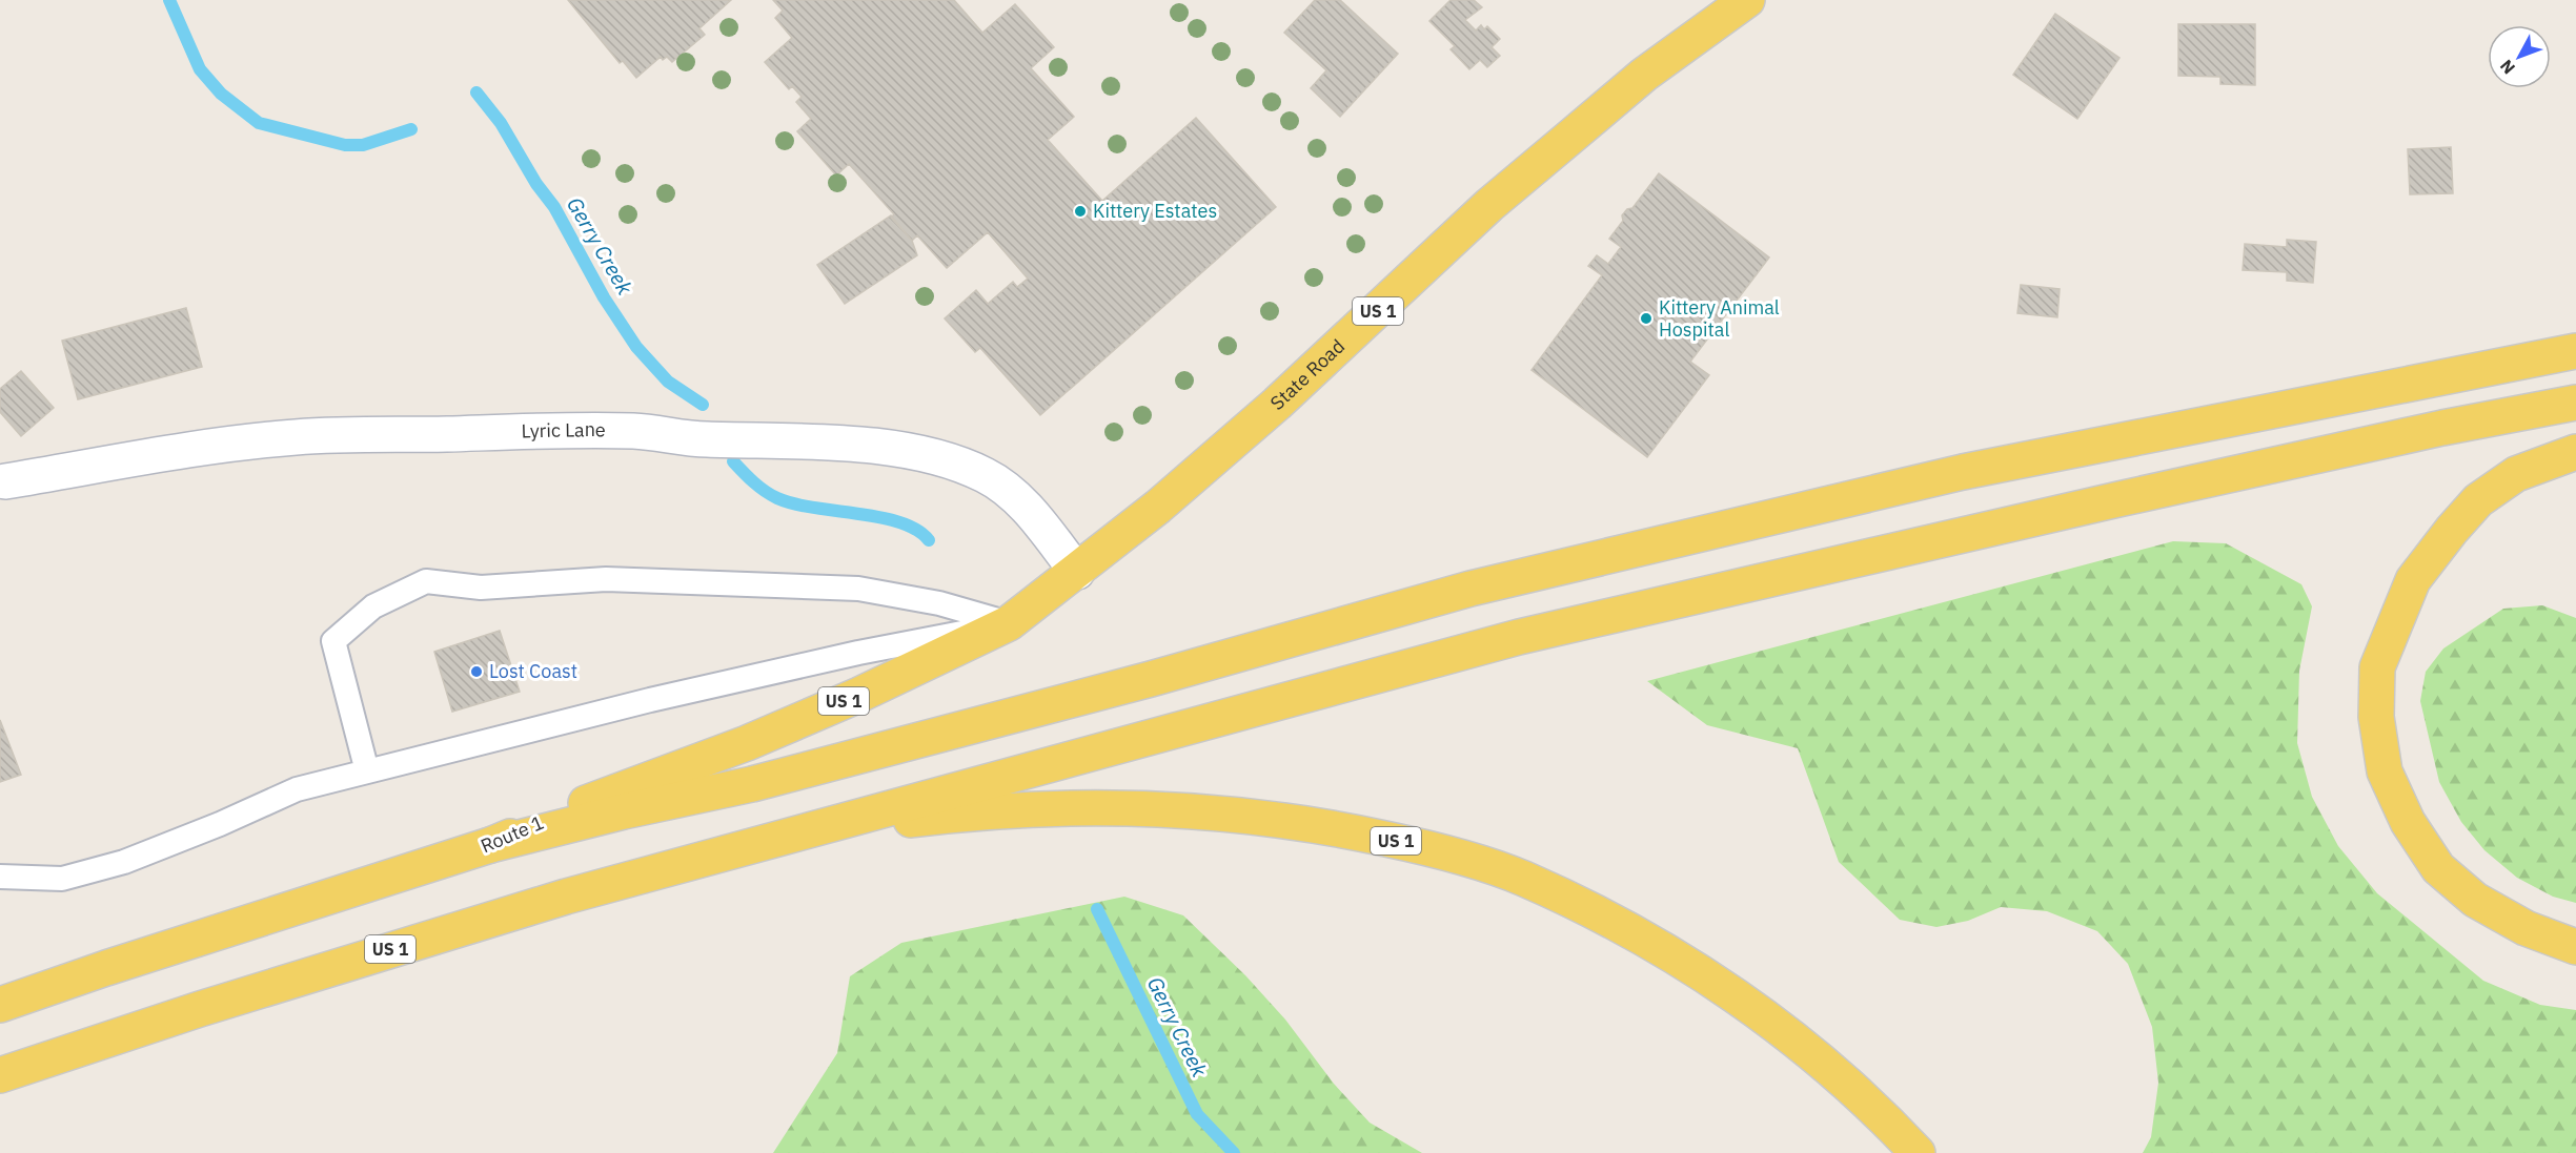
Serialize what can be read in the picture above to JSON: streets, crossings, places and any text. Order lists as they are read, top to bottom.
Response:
{
  "streets": {
    "main road": ["US 1", "State Road", "Route 1"],
    "street": ["Lyric Lane"]
  },
  "crossings": [
    ["State Road", "Lyric Lane"],
    ["State Road", "Route 1"]
  ],
  "water": ["Gerry Creek"],
  "places": ["Kittery Estates", "Kittery Animal Hospital", "Lost Coast"],
  "north": "bottom left"
}
